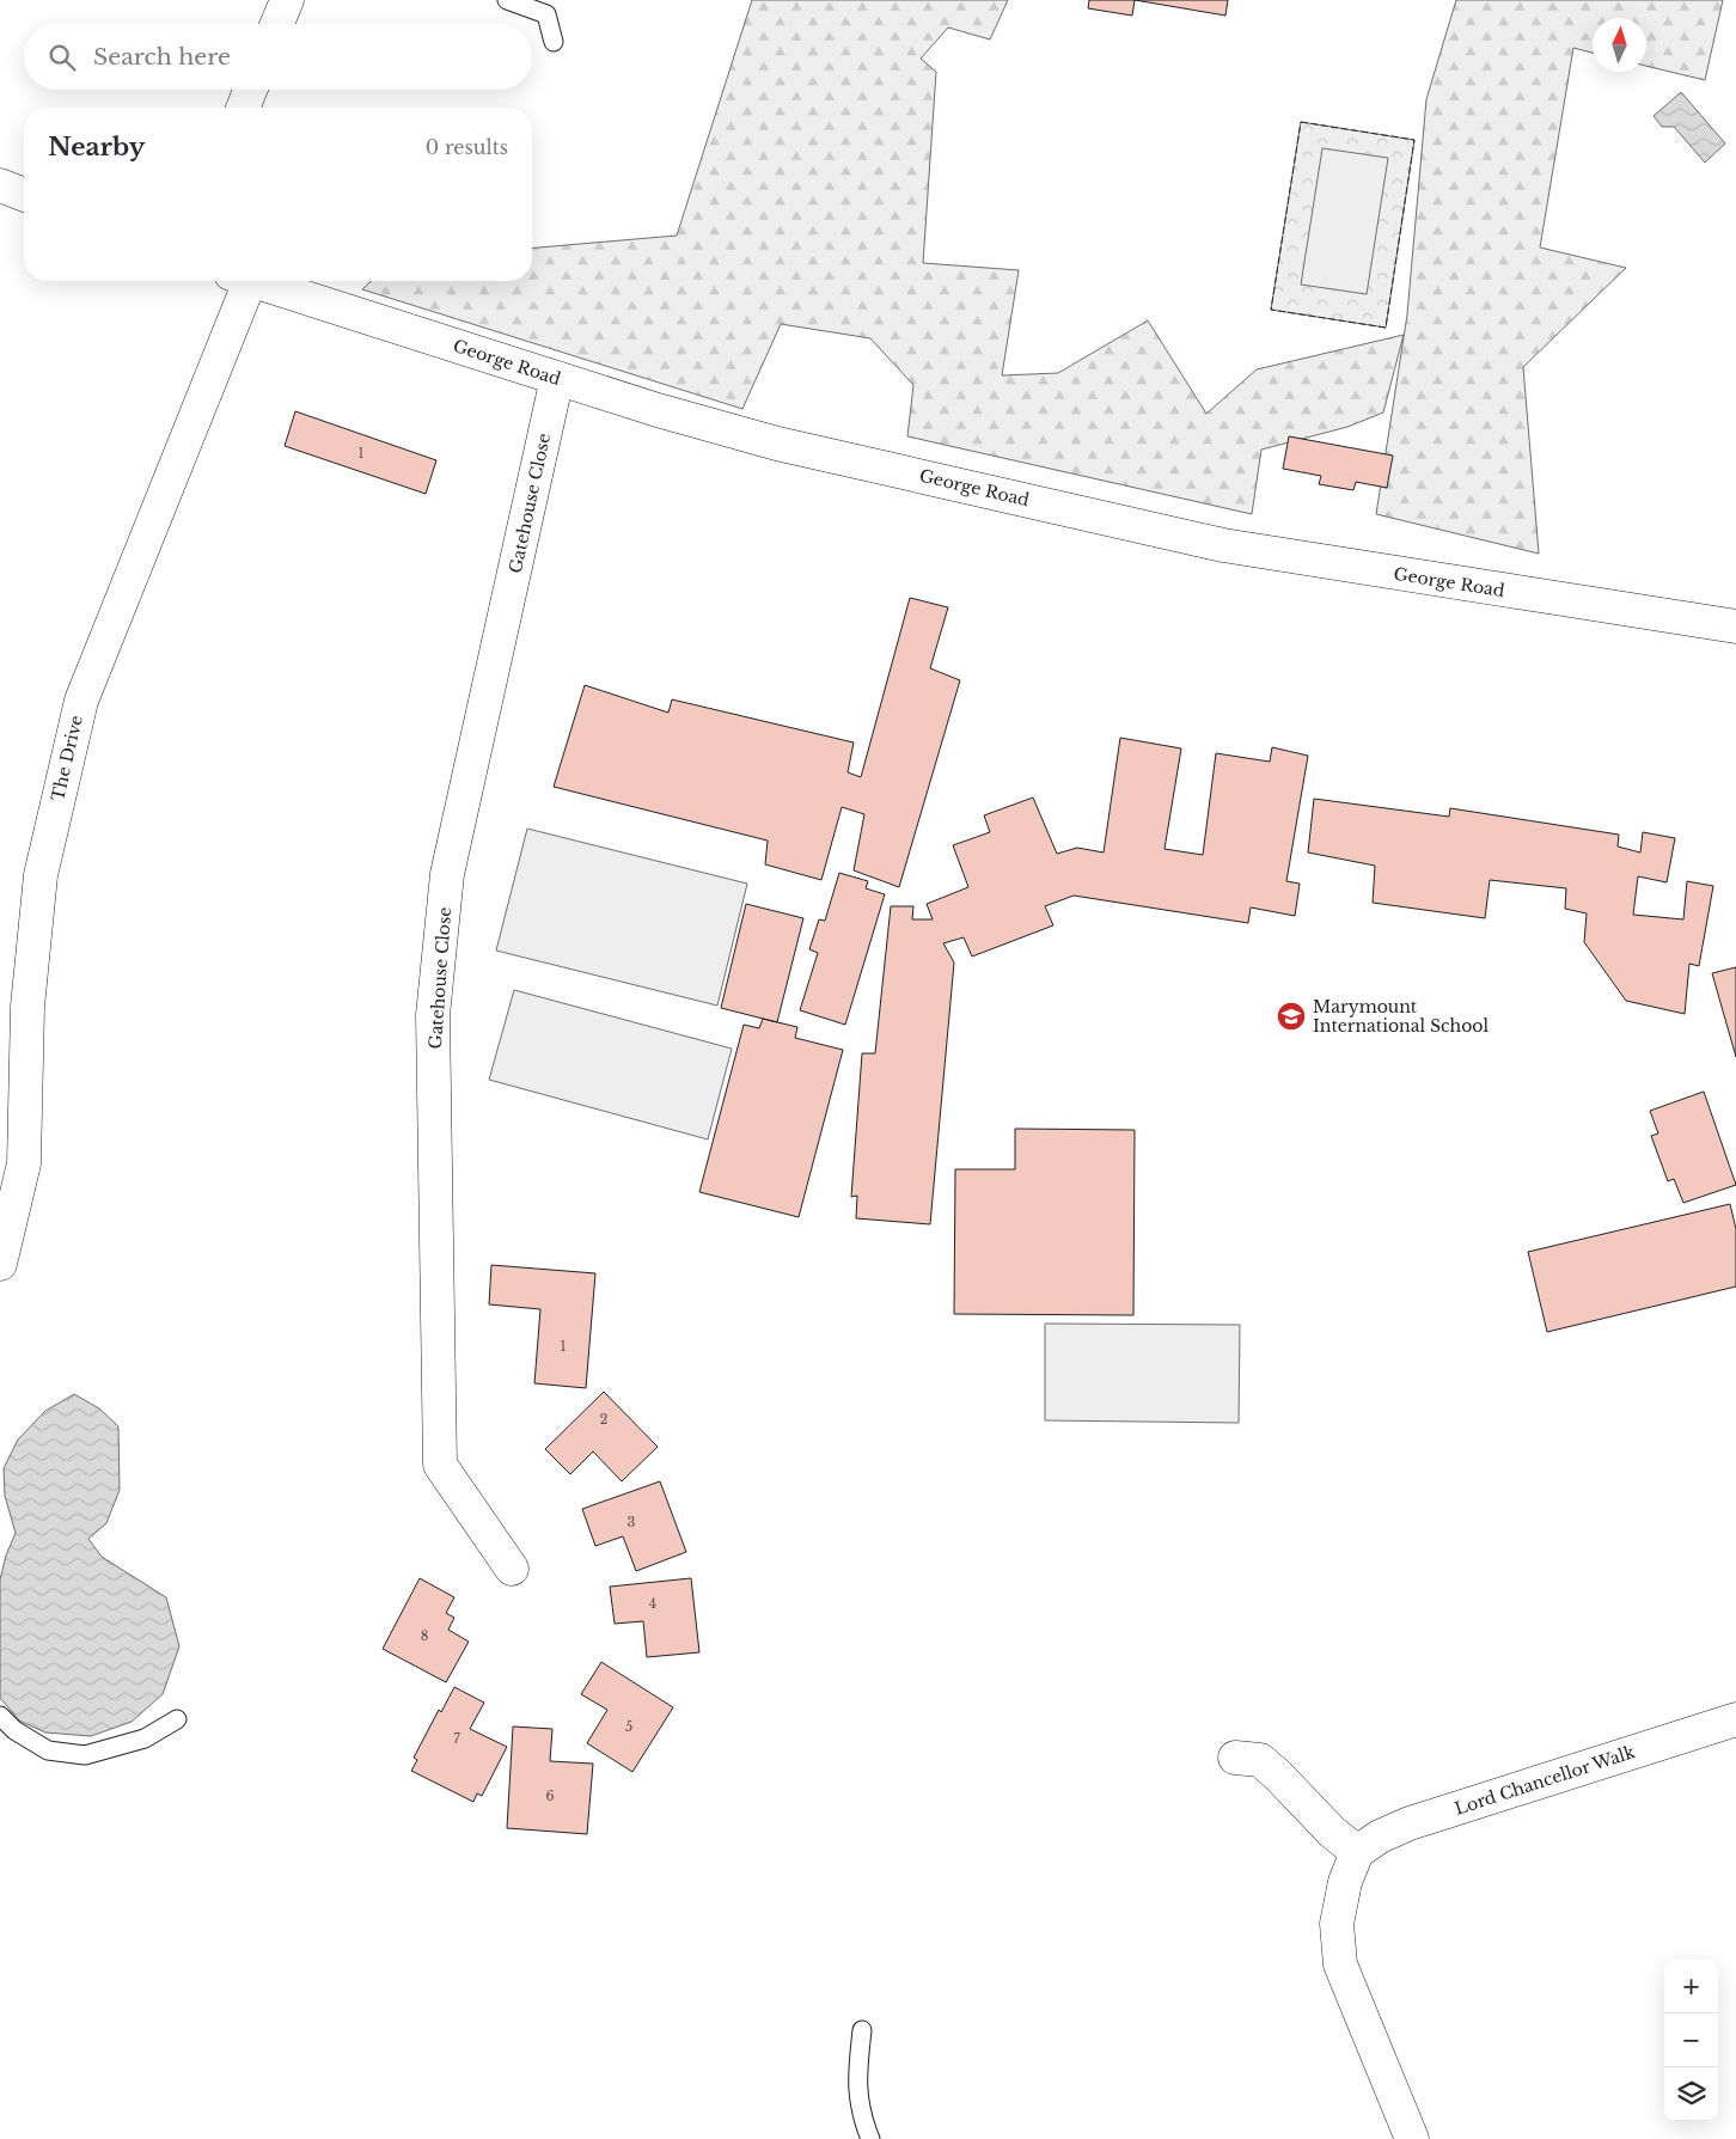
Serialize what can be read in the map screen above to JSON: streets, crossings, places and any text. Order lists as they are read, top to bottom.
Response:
{
  "streets": {
    "street": [
      "George Road",
      "Gatehouse Close",
      "The Drive",
      "Lord Chancellor Walk"
    ]
  },
  "crossings": [
    ["George Road", "Gatehouse Close"]
  ],
  "places": {
    "school or university": ["Marymount International School"]
  },
  "house_numbers": [
    "1",
    "1",
    "2",
    "3",
    "4",
    "8",
    "5",
    "7",
    "6"
  ],
  "north": "top",
  "page": {
    "search": "Search here",
    "heading": ["Nearby", "0 results"],
    "map_buttons": ["+", "−"]
  }
}
